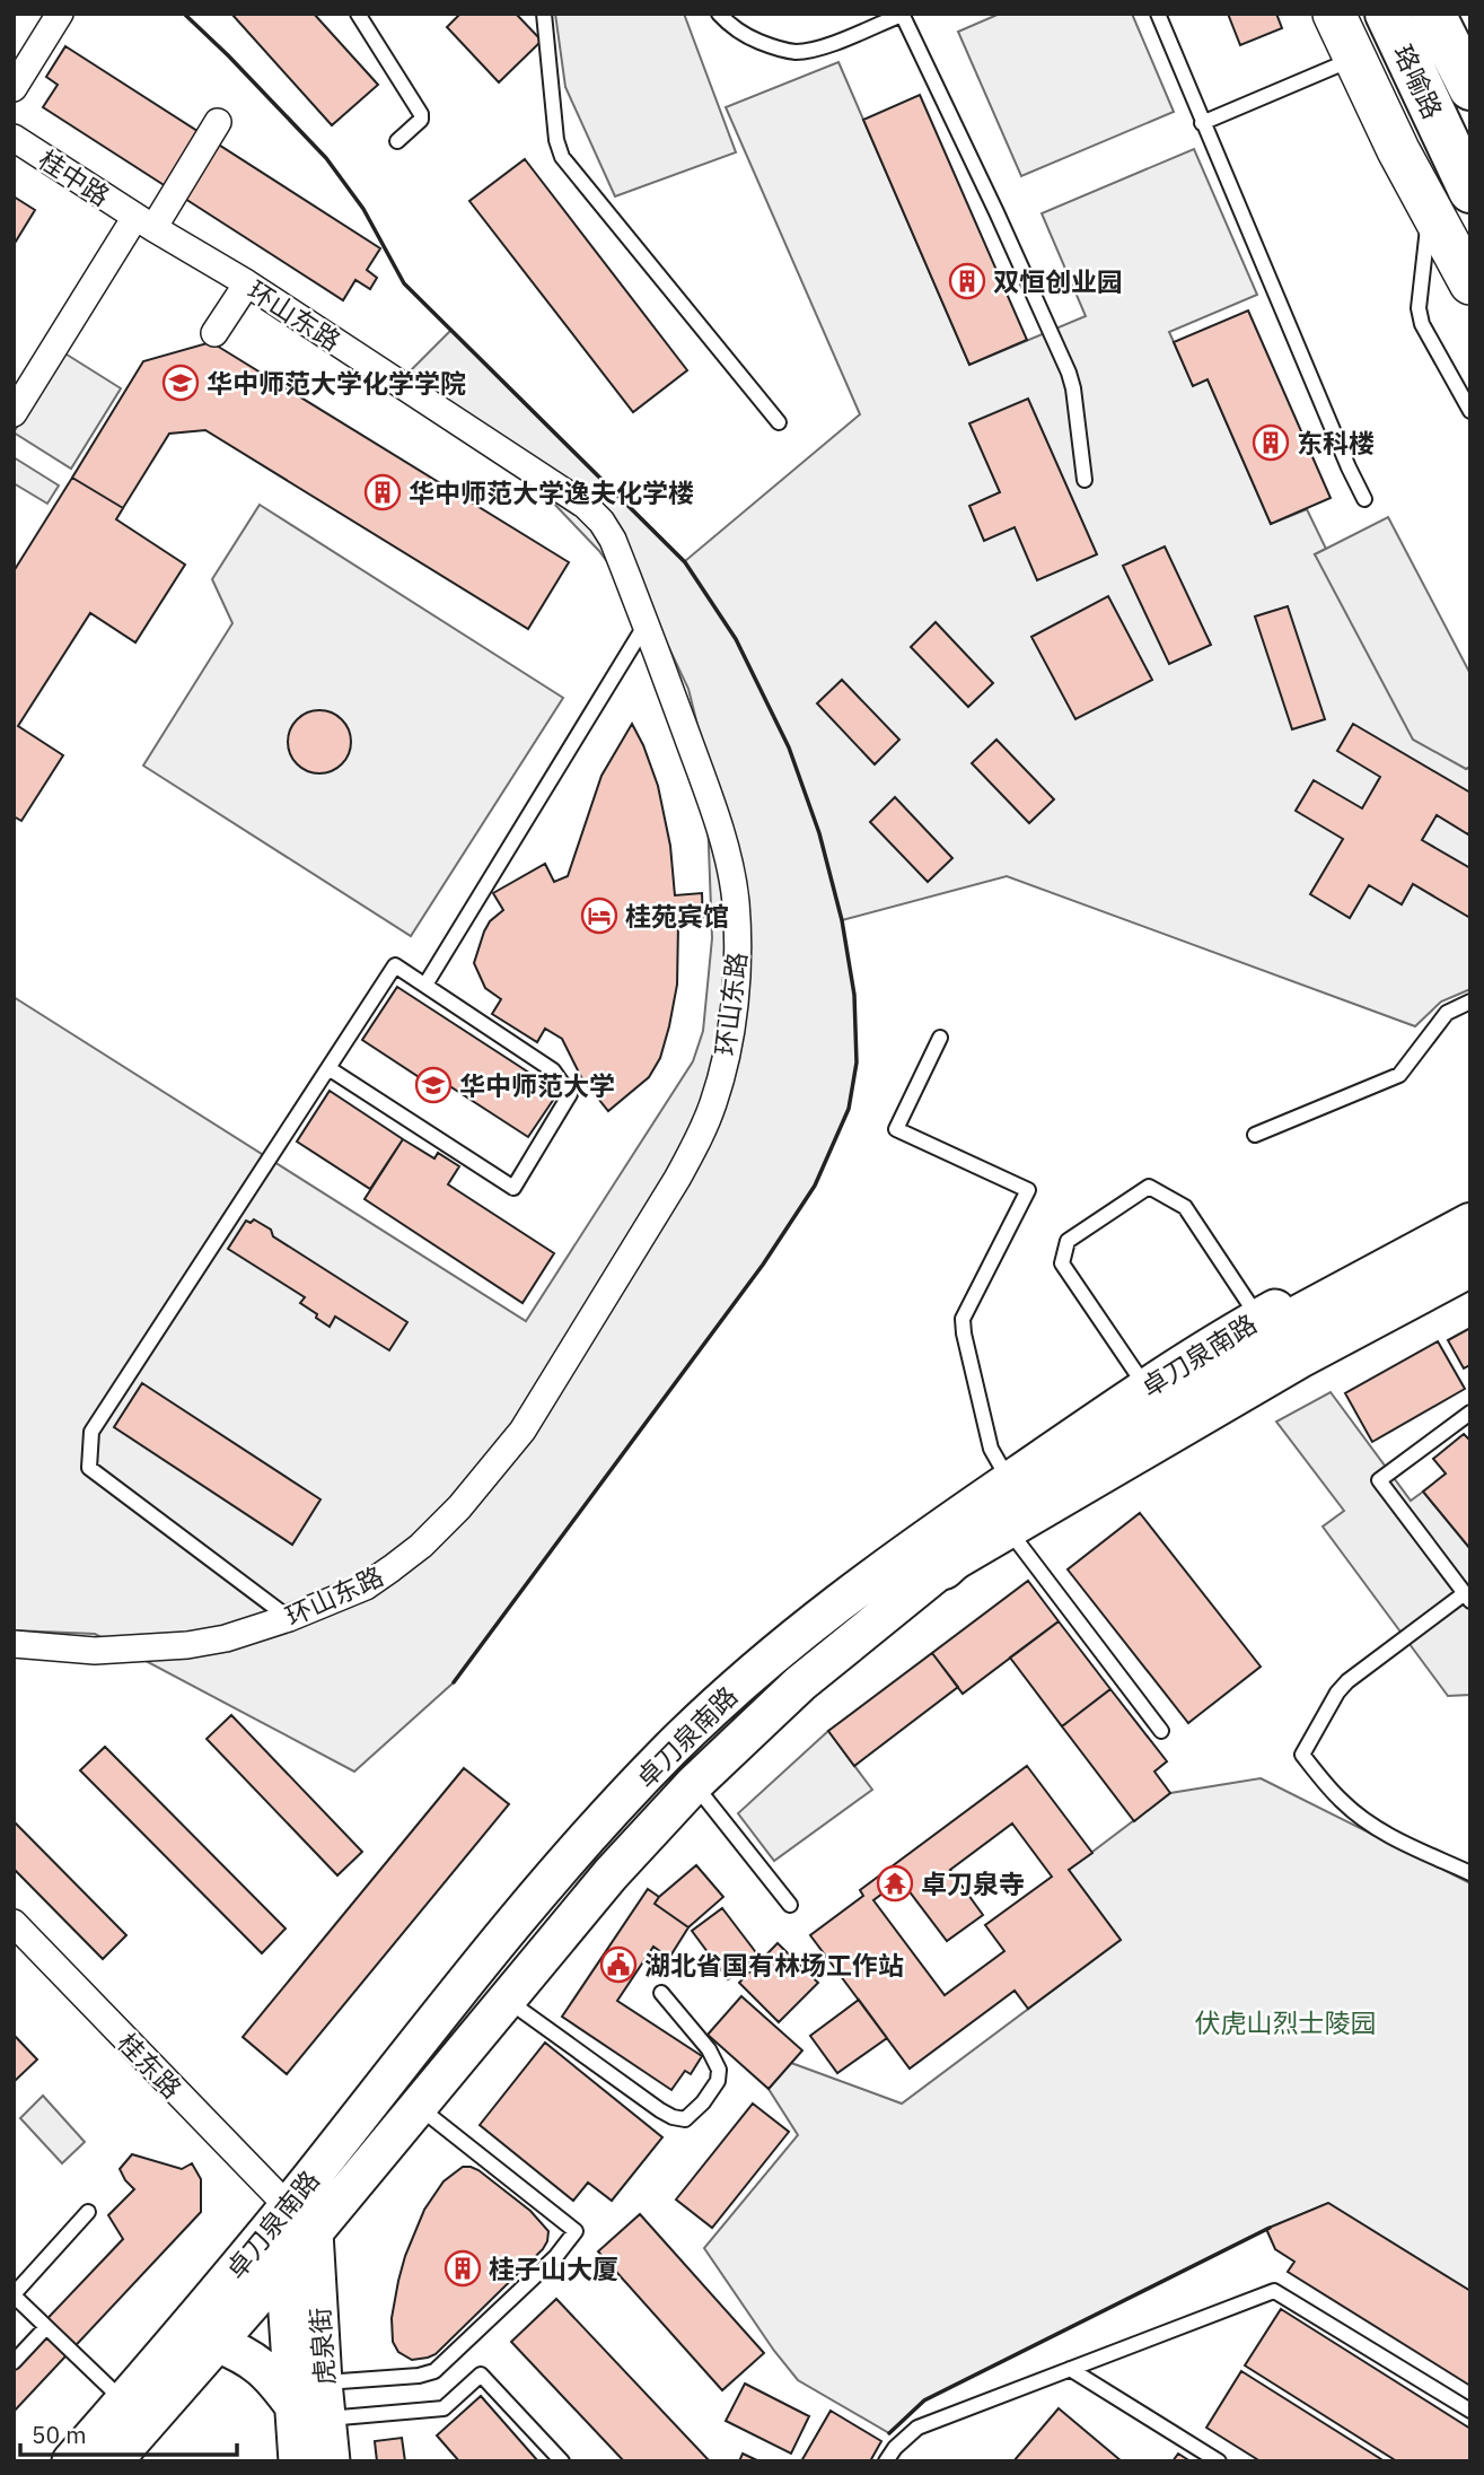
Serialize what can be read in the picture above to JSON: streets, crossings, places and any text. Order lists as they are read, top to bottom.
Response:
{
  "streets": {
    "highway": ["珞喻路"],
    "main road": ["卓刀泉南路", "虎泉街"],
    "street": ["桂中路", "环山东路", "桂东路"]
  },
  "crossings": [
    ["桂中路", "环山东路"],
    ["卓刀泉南路", "桂东路"],
    ["卓刀泉南路", "虎泉街"],
    ["桂东路", "虎泉街"]
  ],
  "parks": ["伏虎山烈士陵园"],
  "places": {
    "building": [
      "双恒创业园",
      "东科楼",
      "华中师范大学逸夫化学楼",
      "桂子山大厦"
    ],
    "school or university": ["华中师范大学化学学院", "华中师范大学"],
    "hotel": ["桂苑宾馆"],
    "temple": ["卓刀泉寺"],
    "public building": ["湖北省国有林场工作站"]
  },
  "scale_bar": "50 m"
}
